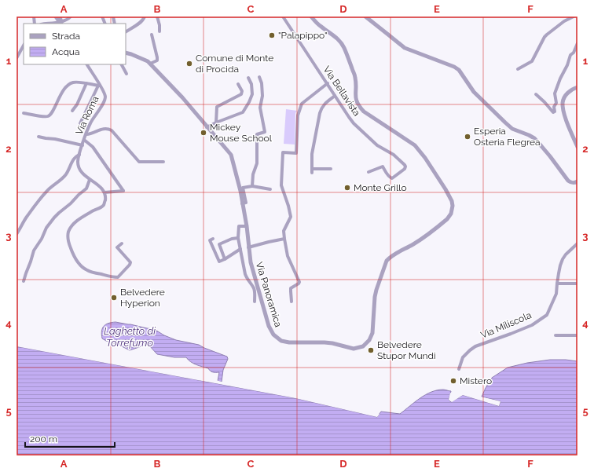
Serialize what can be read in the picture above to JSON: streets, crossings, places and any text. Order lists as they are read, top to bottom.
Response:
{
  "streets": {
    "street": [
      "Via Bellavista",
      "Via Roma",
      "Via Panoramica",
      "Via Miliscola"
    ]
  },
  "water": ["Laghetto di Torrefumo"],
  "places": [
    "\"Palapippo\"",
    "Comune di Monte di Procida",
    "Mickey Mouse School",
    "Esperia Osteria Flegrea",
    "Monte Grillo",
    "Belvedere Hyperion",
    "Belvedere Stupor Mundi",
    "Mistero"
  ],
  "legend": ["Strada", "Acqua"],
  "scale_bar": "200 m",
  "grid": {
    "columns": [
      "A",
      "B",
      "C",
      "D",
      "E",
      "F"
    ],
    "rows": [
      "1",
      "2",
      "3",
      "4",
      "5"
    ]
  }
}
